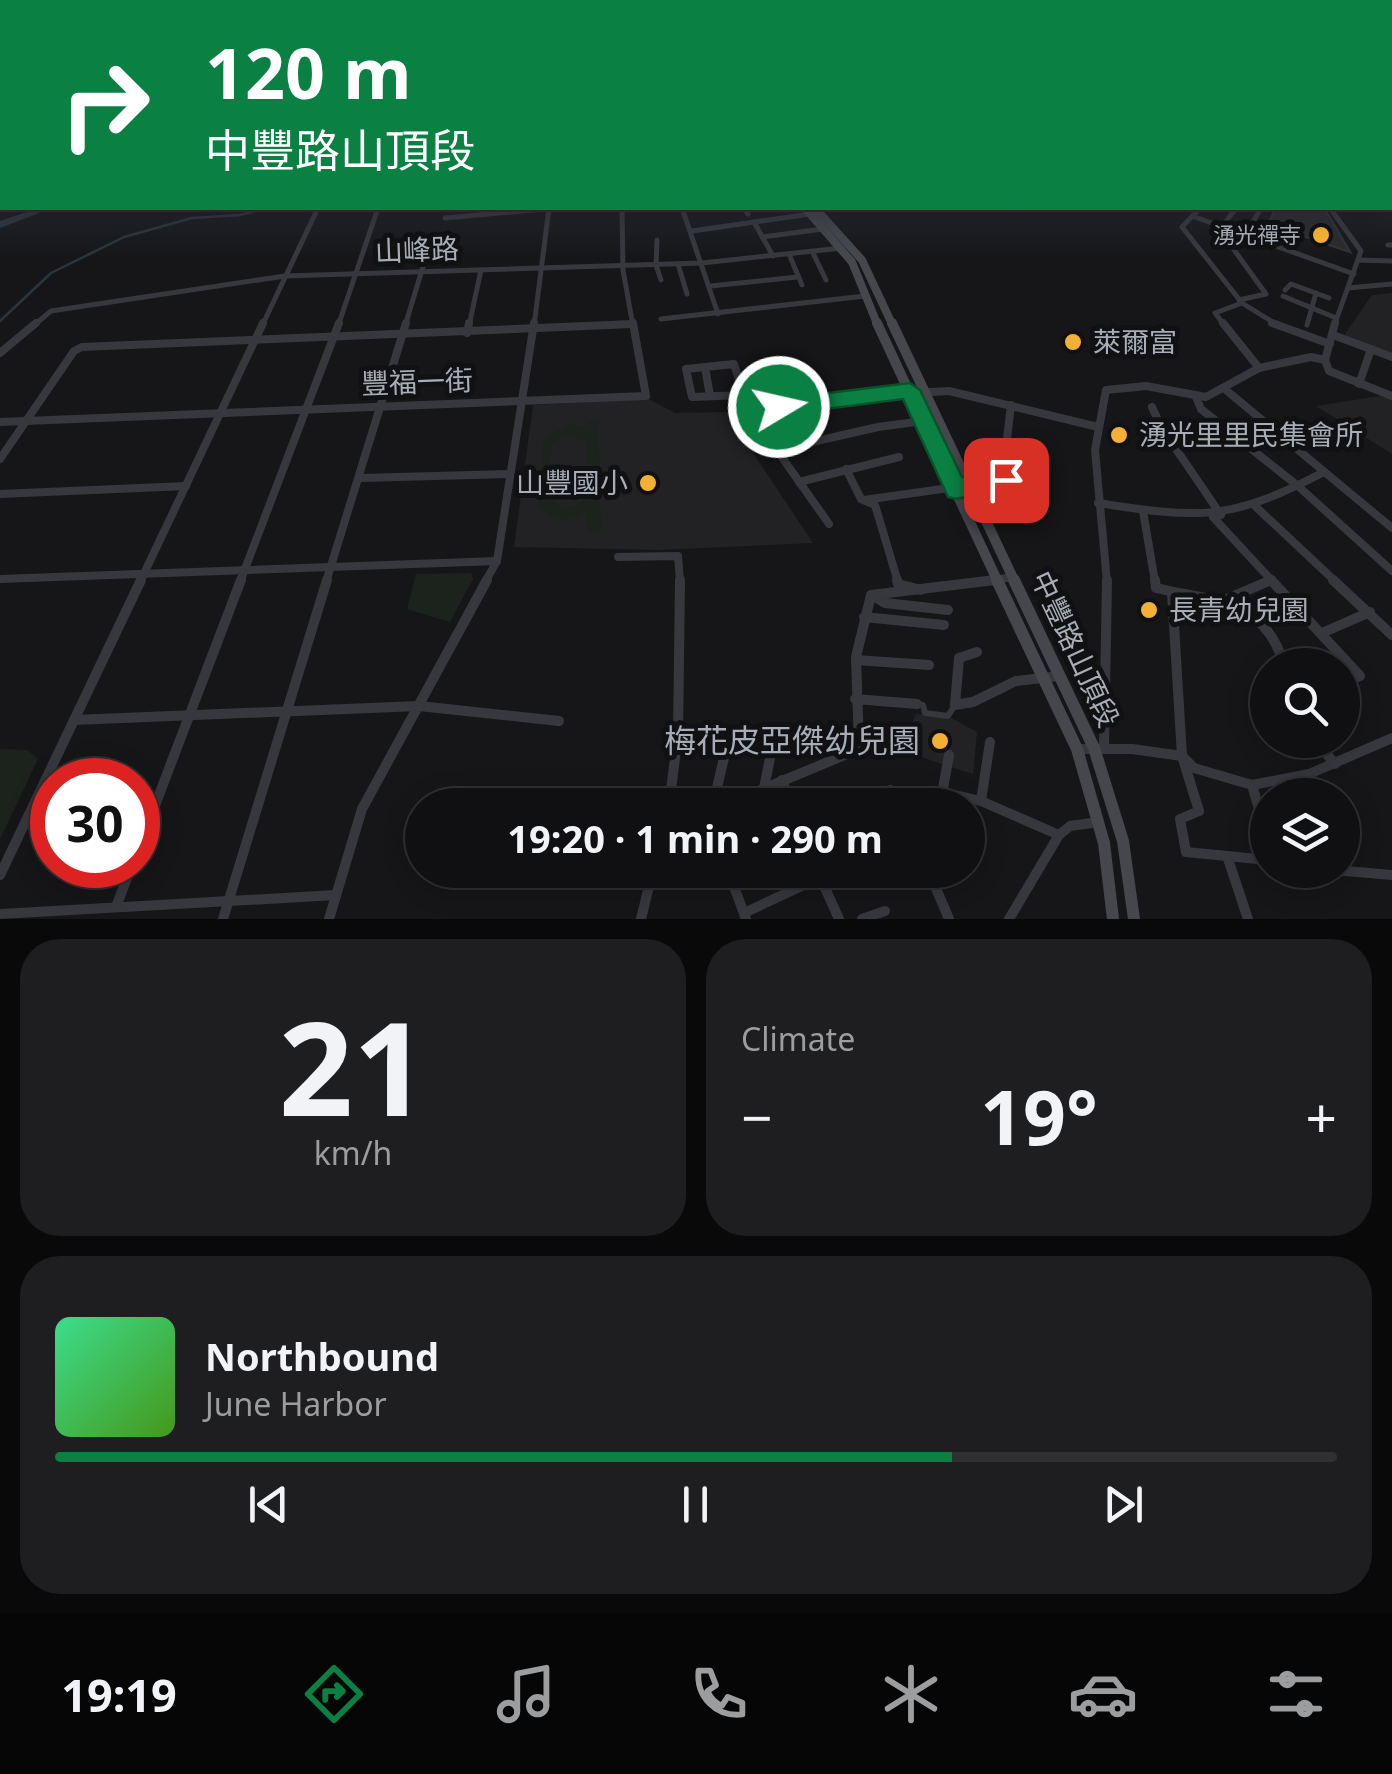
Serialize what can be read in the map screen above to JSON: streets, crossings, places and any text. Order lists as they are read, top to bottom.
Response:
{
  "streets": {
    "main road": ["中豐路山頂段"],
    "street": ["山峰路", "豐福一街"]
  },
  "crossings": [
    ["山峰路", "豐福一街"],
    ["山峰路", "中豐路山頂段"]
  ],
  "places": [
    "湧光禪寺",
    "萊爾富",
    "湧光里里民集會所",
    "山豐國小",
    "長青幼兒園",
    "梅花皮亞傑幼兒園"
  ],
  "page": {
    "turn": ["120 m", "中豐路山頂段"],
    "limit": "30",
    "trip": "19:20 · 1 min · 290 m",
    "tile": [
      ["21", "km/h"],
      "Climate"
    ],
    "heat": ["−", "19°", "+"],
    "song": ["Northbound", "June Harbor"],
    "tabs": "19:19"
  }
}
